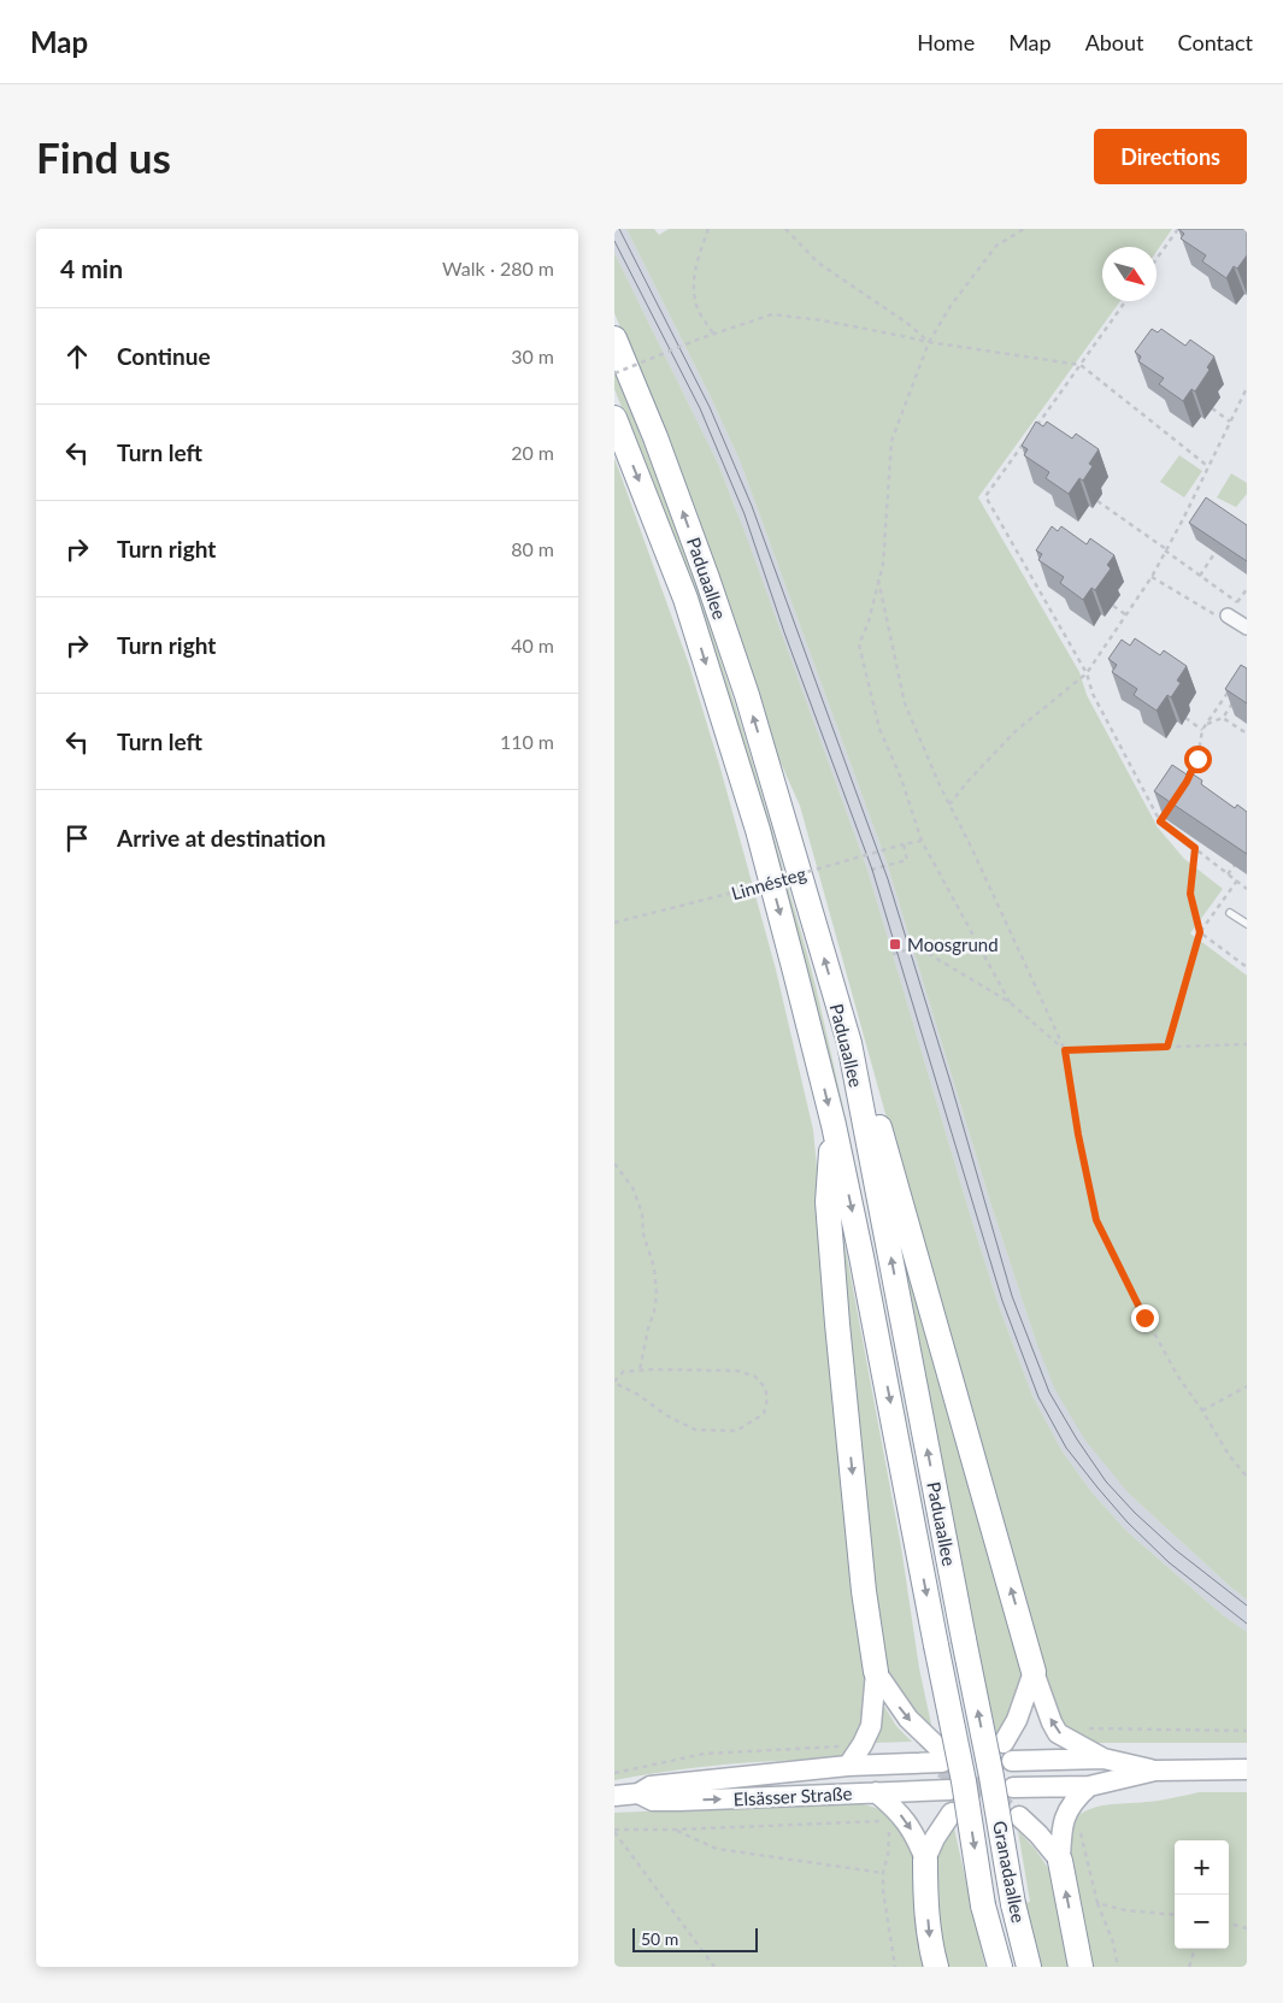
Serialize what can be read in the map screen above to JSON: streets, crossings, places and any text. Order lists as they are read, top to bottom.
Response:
{
  "streets": {
    "highway": ["Paduaallee", "Granadaallee"],
    "main road": ["Elsässer Straße"],
    "path": ["Linnésteg"]
  },
  "crossings": [
    ["Paduaallee", "Elsässer Straße"],
    ["Paduaallee", "Granadaallee"],
    ["Elsässer Straße", "Granadaallee"]
  ],
  "places": {
    "transit": ["Moosgrund"]
  },
  "scale_bar": "50 m",
  "north": "bottom right",
  "page": {
    "header": "Map",
    "nav": [
      "Home",
      "Map",
      "About",
      "Contact"
    ],
    "buttons": "Directions",
    "title": "Find us",
    "heading": ["4 min", "Walk · 280 m"],
    "list": [
      ["Continue", "30 m"],
      ["Turn left", "20 m"],
      ["Turn right", "80 m"],
      ["Turn right", "40 m"],
      ["Turn left", "110 m"],
      "Arrive at destination"
    ],
    "map_buttons": ["+", "−"],
    "scale": "50 m"
  }
}
